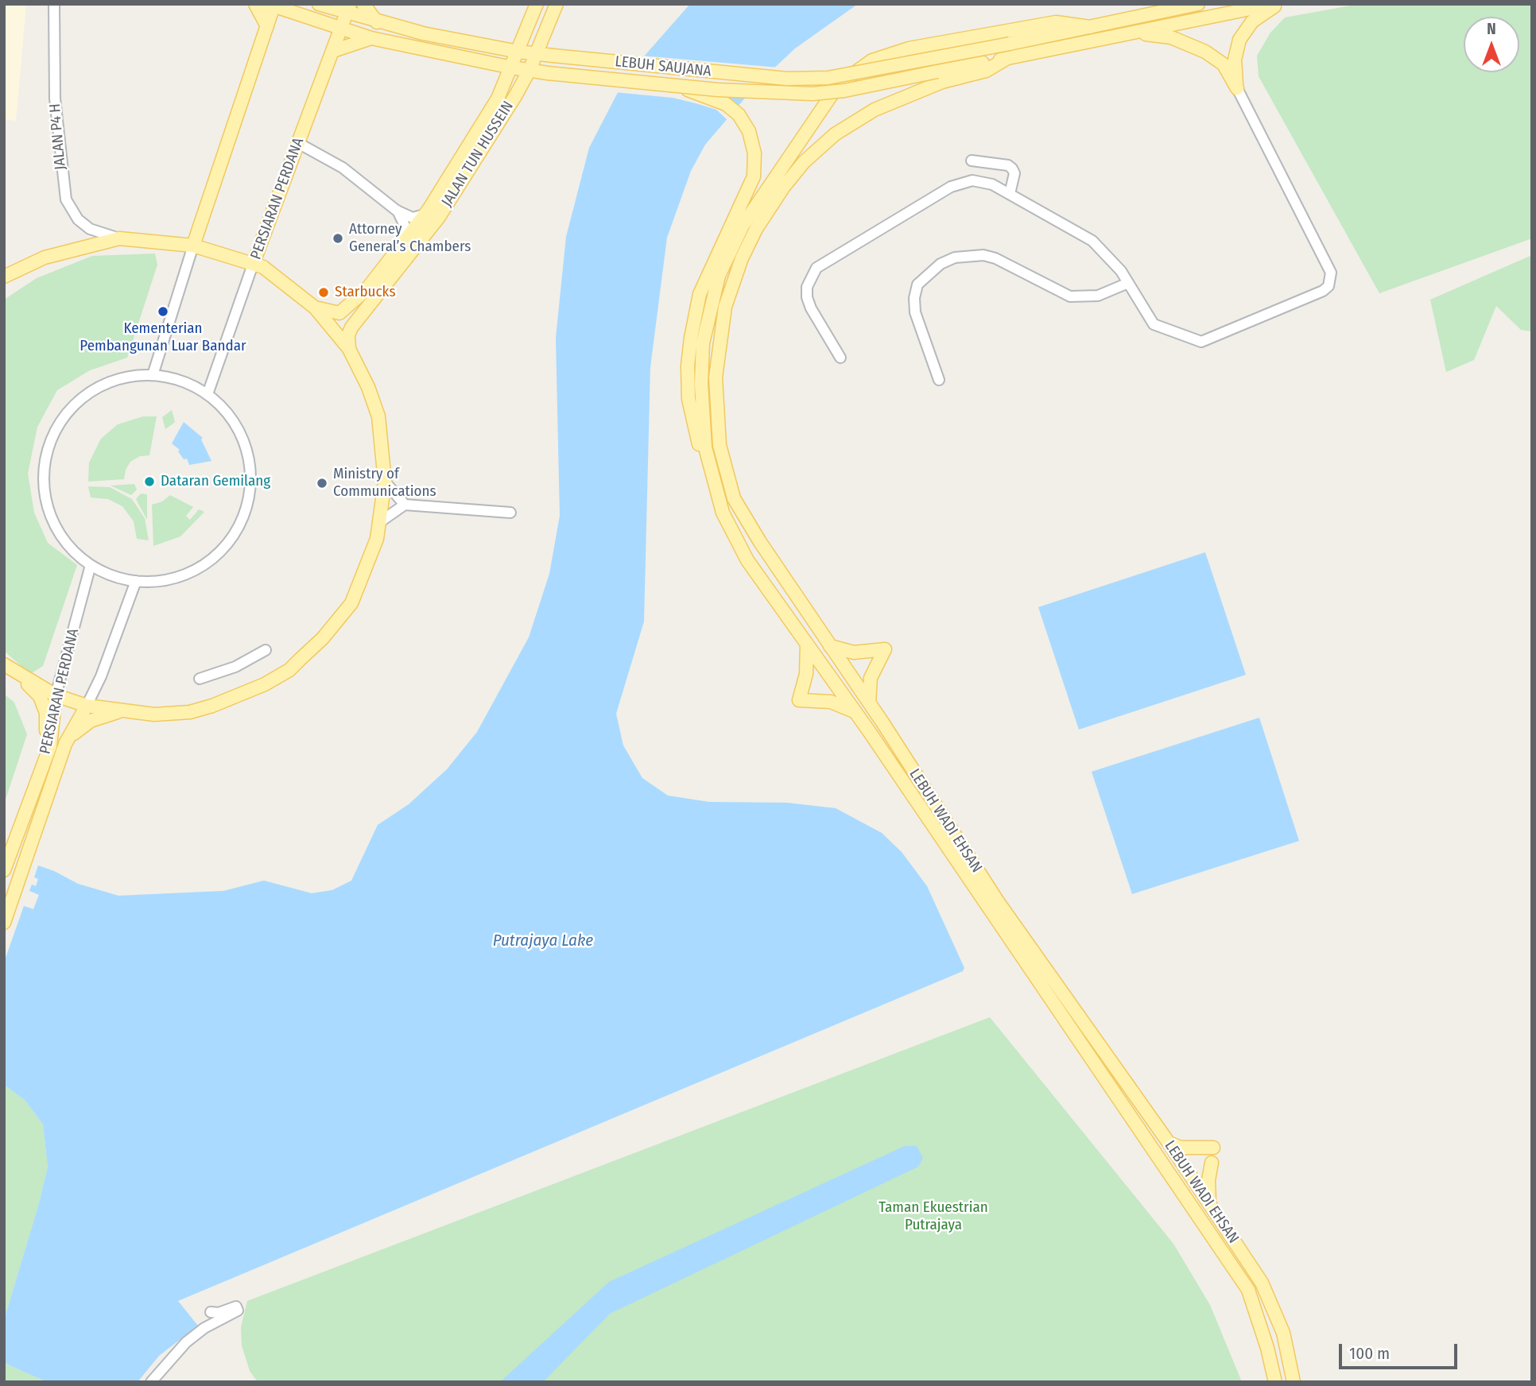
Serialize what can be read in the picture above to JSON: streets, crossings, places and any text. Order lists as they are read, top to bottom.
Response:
{
  "streets": {
    "main road": [
      "LEBUH SAUJANA",
      "JALAN TUN HUSSEIN",
      "PERSIARAN PERDANA",
      "LEBUH WADI EHSAN"
    ],
    "street": ["JALAN P4 H"]
  },
  "crossings": [
    ["LEBUH SAUJANA", "JALAN TUN HUSSEIN"],
    ["LEBUH SAUJANA", "PERSIARAN PERDANA"],
    ["LEBUH SAUJANA", "LEBUH WADI EHSAN"]
  ],
  "water": ["Putrajaya Lake"],
  "parks": ["Taman Ekuestrian Putrajaya"],
  "places": [
    "Attorney General’s Chambers",
    "Starbucks",
    "Kementerian Pembangunan Luar Bandar",
    "Dataran Gemilang",
    "Ministry of Communications"
  ],
  "scale_bar": "100 m",
  "north": "top"
}
